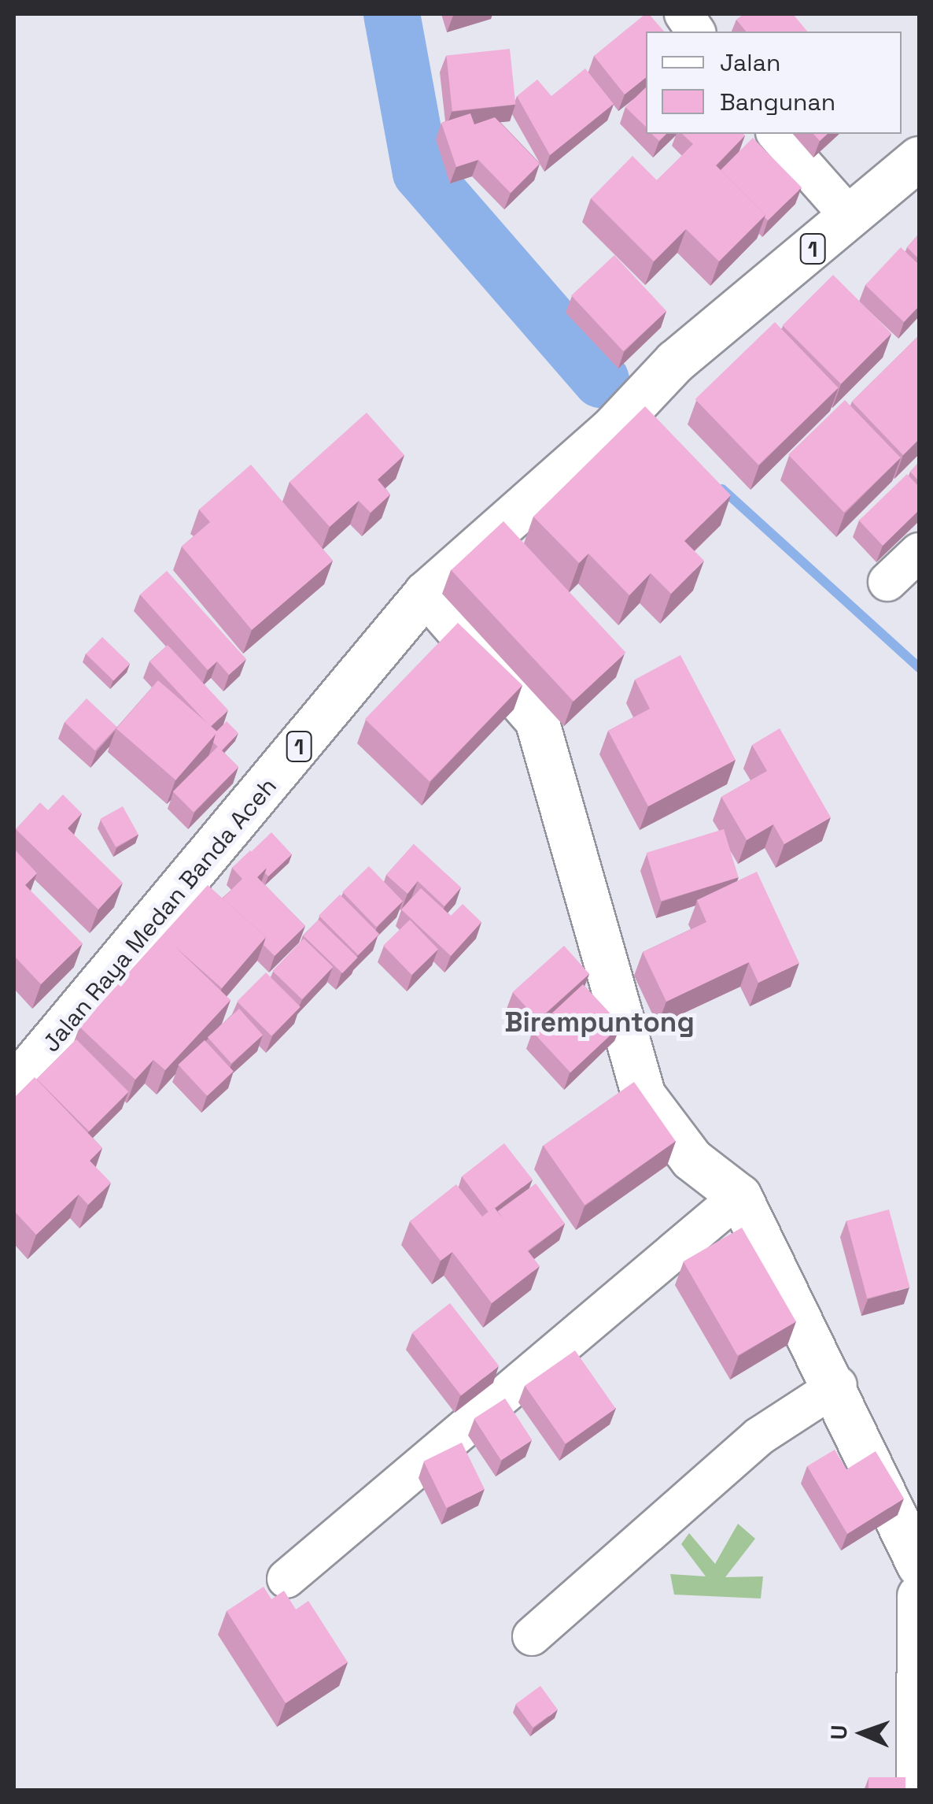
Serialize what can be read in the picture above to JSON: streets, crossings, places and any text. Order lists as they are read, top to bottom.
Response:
{
  "streets": {
    "main road": ["1", "Jalan Raya Medan Banda Aceh"]
  },
  "districts": ["Birempuntong"],
  "legend": ["Jalan", "Bangunan"],
  "north": "left"
}
